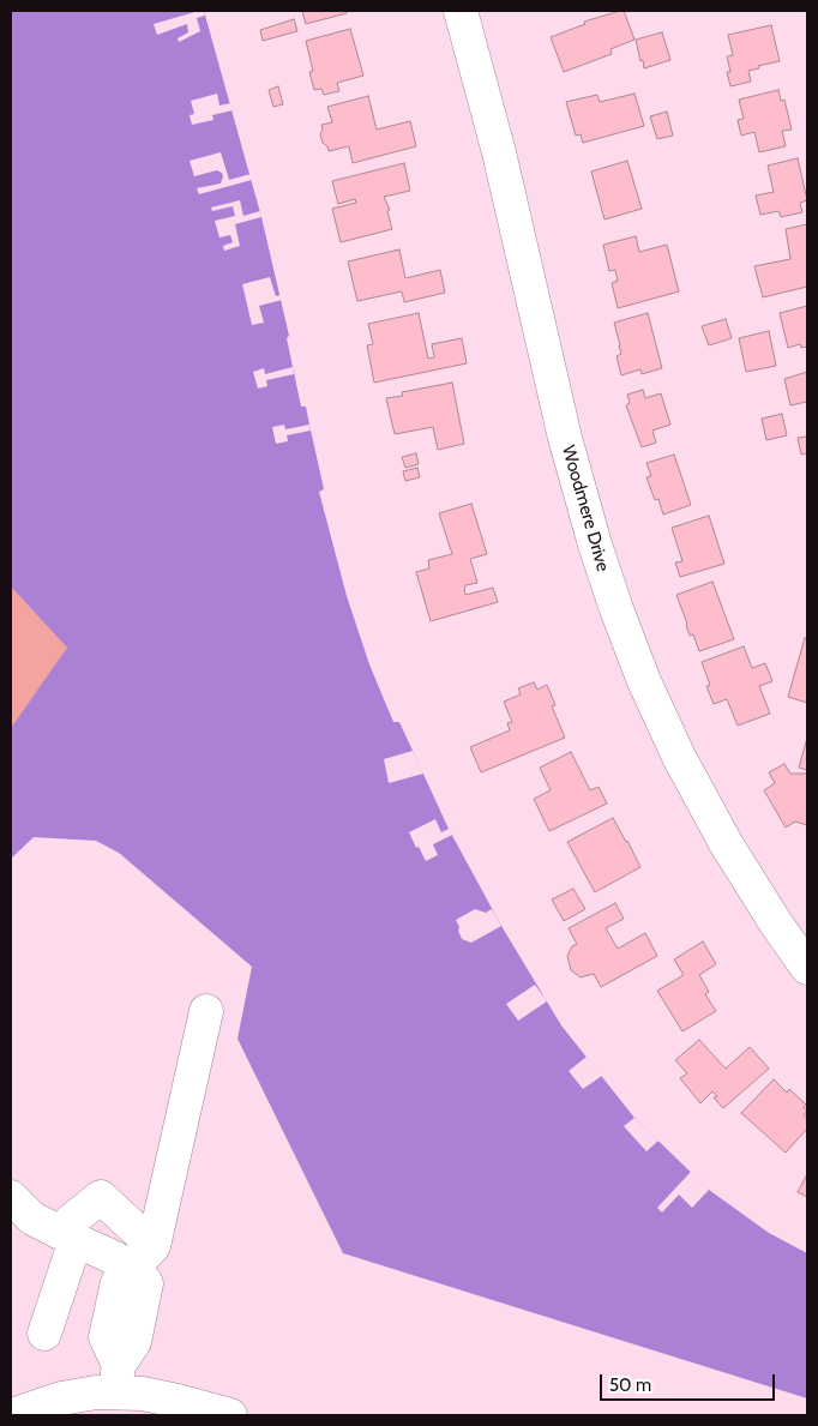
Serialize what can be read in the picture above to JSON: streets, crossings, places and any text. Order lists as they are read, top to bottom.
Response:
{
  "streets": {
    "street": ["Woodmere Drive"]
  },
  "scale_bar": "50 m"
}
